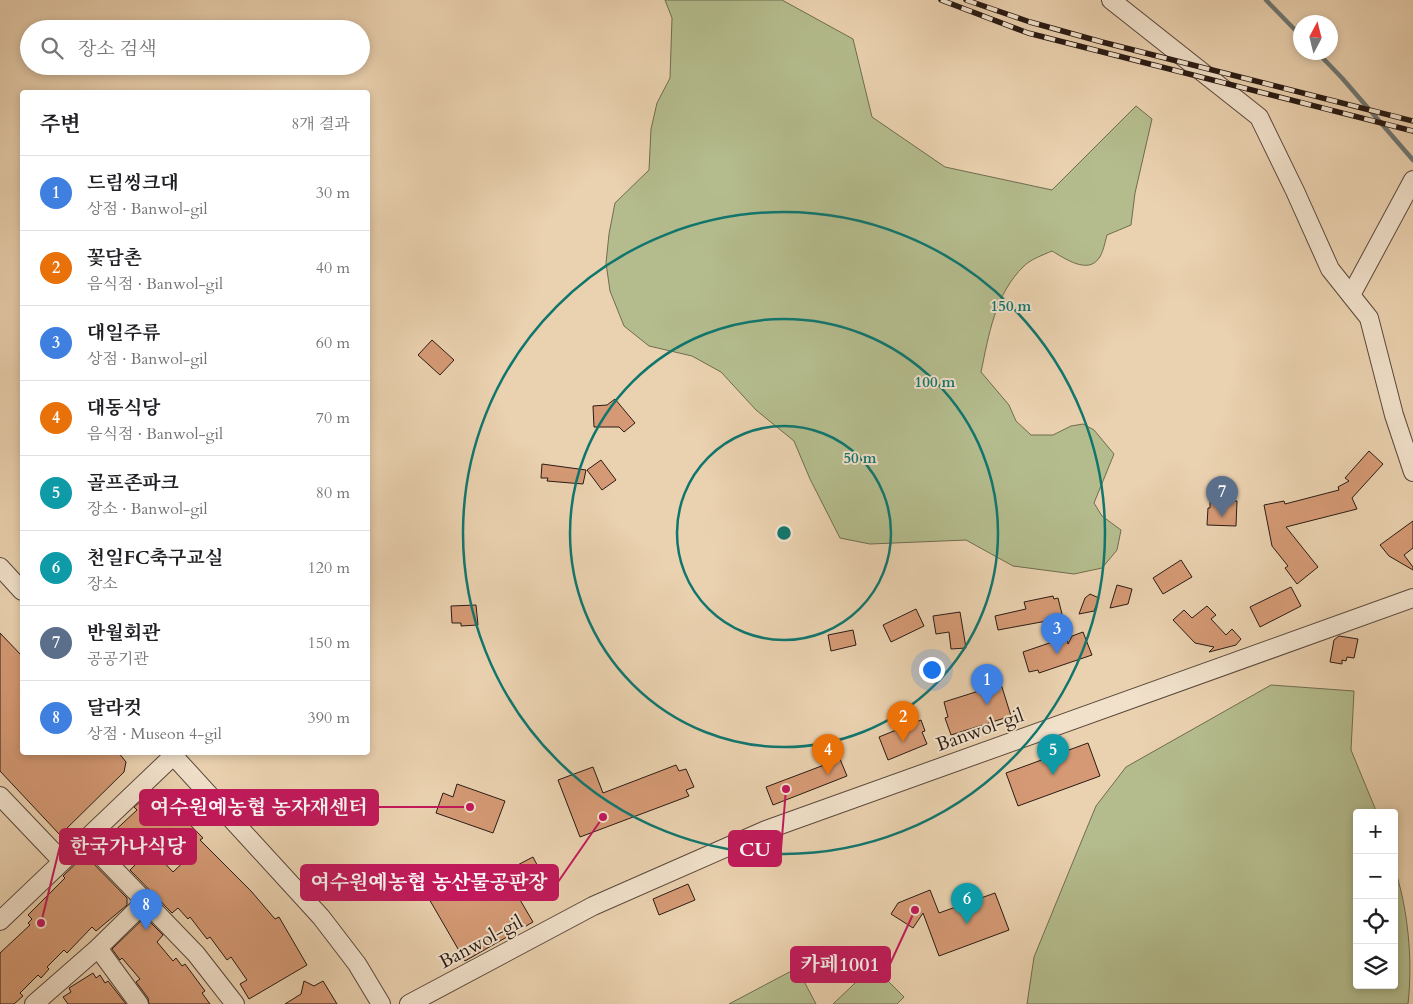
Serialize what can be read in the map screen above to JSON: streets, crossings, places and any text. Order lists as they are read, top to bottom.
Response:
{
  "streets": {
    "street": ["Banwol-gil"]
  },
  "places": [
    "CU",
    "여수원예농협 농자재센터",
    "여수원예농협 농산물공판장",
    "카페1001",
    "한국가나식당"
  ],
  "north": "top",
  "page": {
    "search": "장소 검색",
    "heading": ["주변", "8개 결과"],
    "list": [
      {
        "mark": "1",
        "name": "드림씽크대",
        "note": "상점 · Banwol-gil",
        "value": "30 m"
      },
      {
        "mark": "2",
        "name": "꽃담촌",
        "note": "음식점 · Banwol-gil",
        "value": "40 m"
      },
      {
        "mark": "3",
        "name": "대일주류",
        "note": "상점 · Banwol-gil",
        "value": "60 m"
      },
      {
        "mark": "4",
        "name": "대동식당",
        "note": "음식점 · Banwol-gil",
        "value": "70 m"
      },
      {
        "mark": "5",
        "name": "골프존파크",
        "note": "장소 · Banwol-gil",
        "value": "80 m"
      },
      {
        "mark": "6",
        "name": "천일FC축구교실",
        "note": "장소",
        "value": "120 m"
      },
      {
        "mark": "7",
        "name": "반월회관",
        "note": "공공기관",
        "value": "150 m"
      },
      {
        "mark": "8",
        "name": "달라컷",
        "note": "상점 · Museon 4-gil",
        "value": "390 m"
      }
    ],
    "pins": [
      "7",
      "3",
      "1",
      "2",
      "4",
      "5",
      "6",
      "8"
    ],
    "map_buttons": ["+", "−"]
  },
  "rings": ["150 m", "100 m", "50 m"]
}
